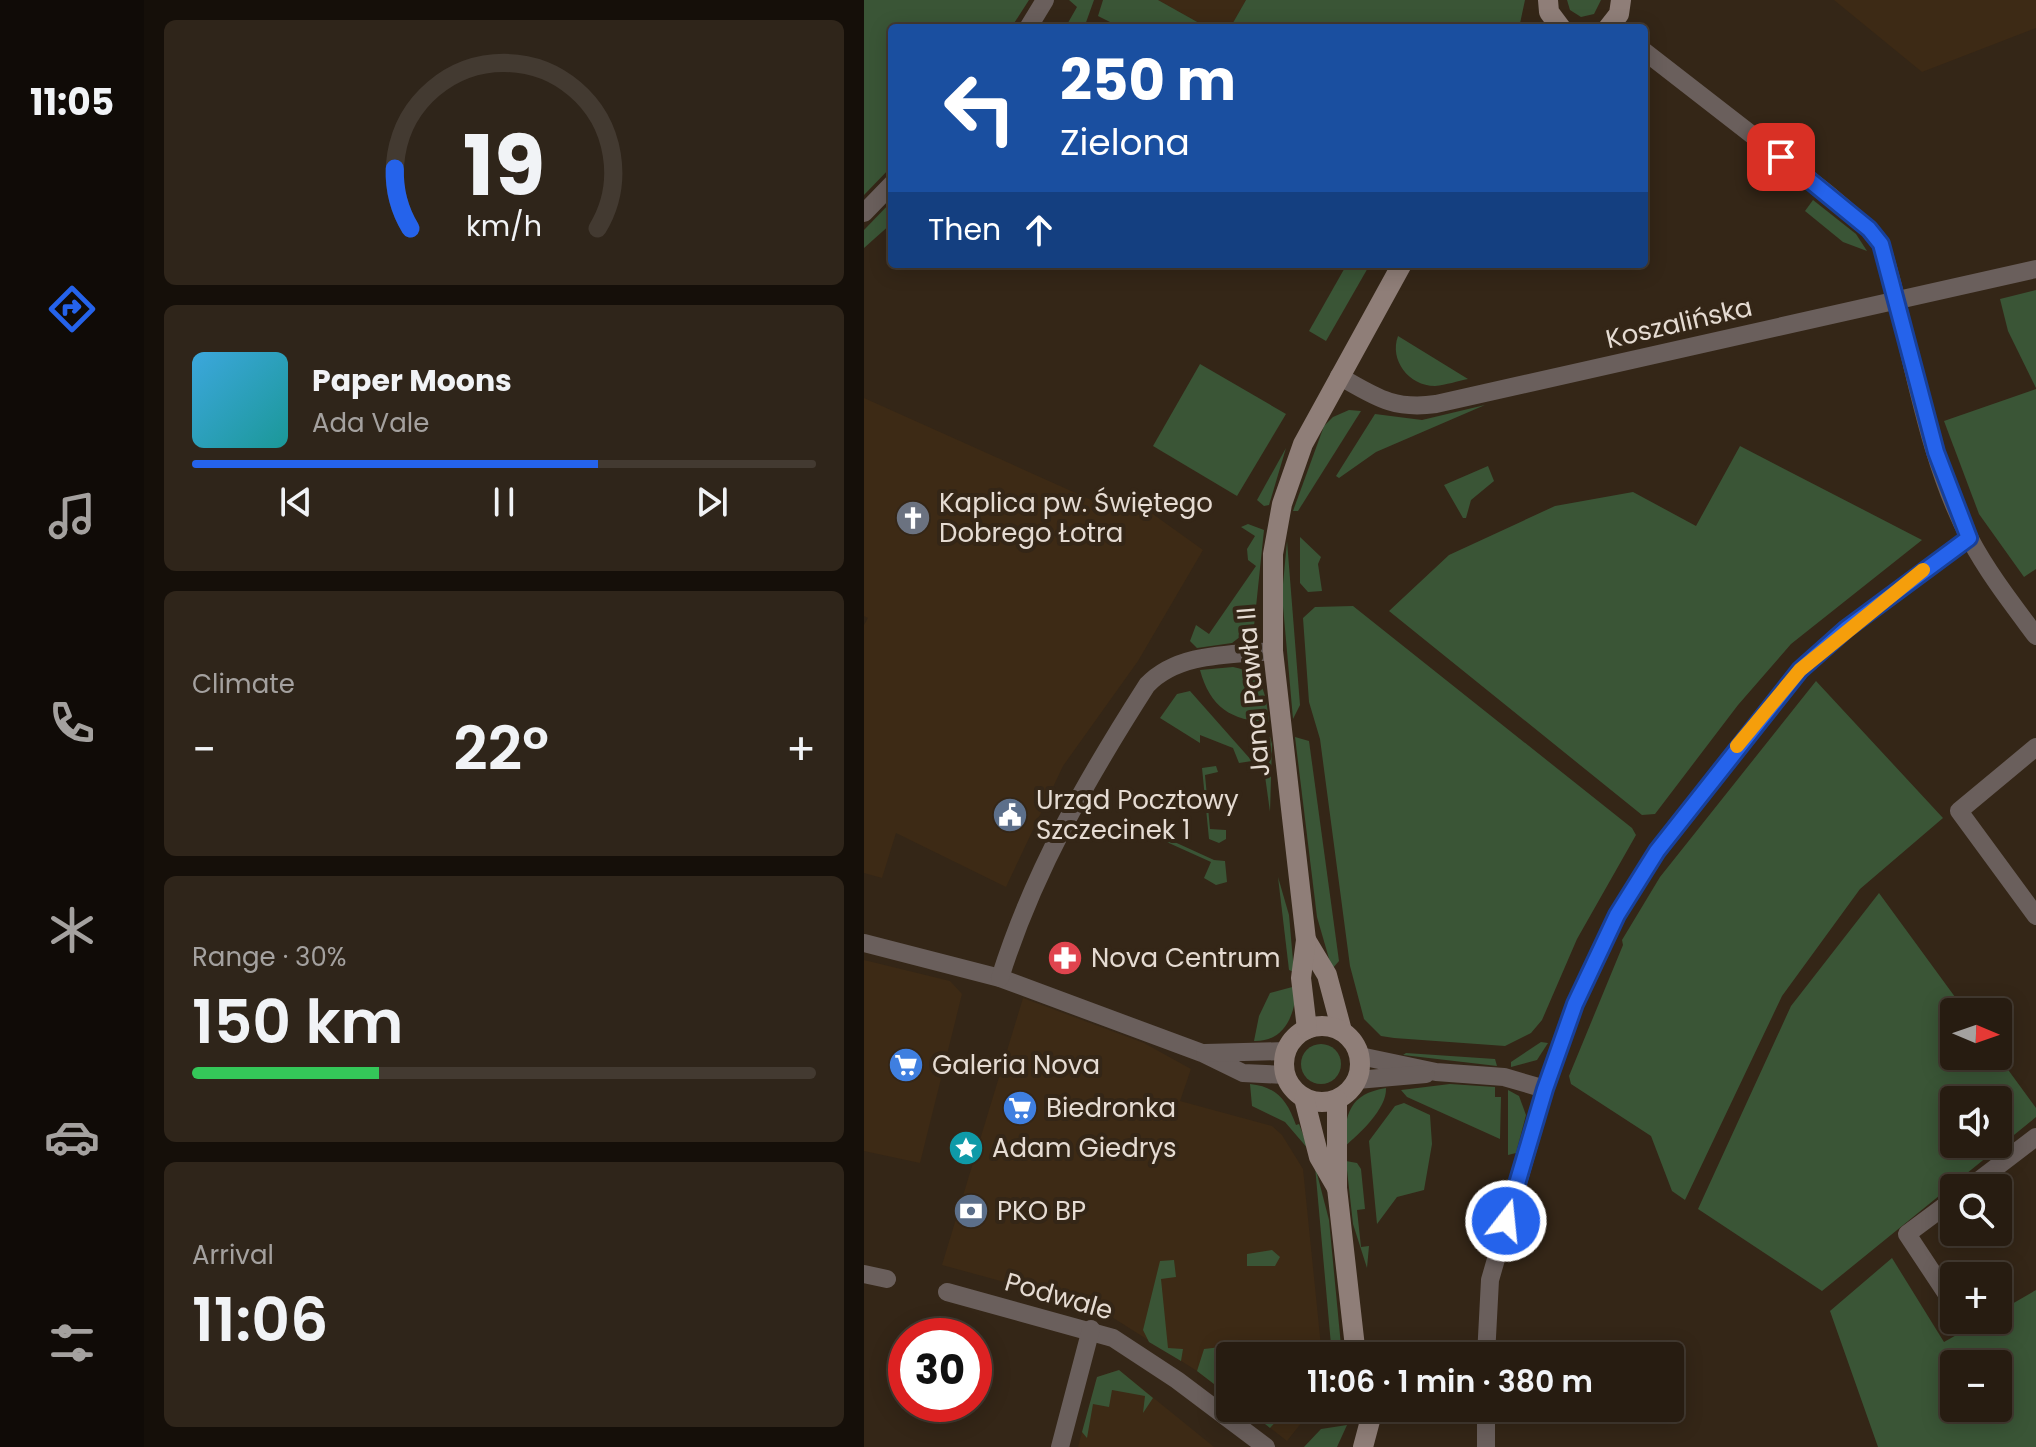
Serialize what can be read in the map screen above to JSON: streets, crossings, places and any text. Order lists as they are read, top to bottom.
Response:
{
  "streets": {
    "street": ["Koszalińska", "Jana Pawła II", "Podwale"]
  },
  "crossings": [
    ["Koszalińska", "Jana Pawła II"]
  ],
  "places": {
    "church": ["Kaplica pw. Świętego Dobrego Łotra"],
    "public building": ["Urząd Pocztowy Szczecinek 1"],
    "pharmacy": ["Nova Centrum"],
    "supermarket": ["Galeria Nova", "Biedronka"],
    "place": ["Adam Giedrys"],
    "bank": ["PKO BP"]
  },
  "north": "right",
  "page": {
    "tabs": "11:05",
    "turn": ["250 m", "Zielona"],
    "then": "Then",
    "song": ["Paper Moons", "Ada Vale"],
    "tile": [
      "Climate",
      ["Range · 30%", "150 km"],
      ["Arrival", "11:06"]
    ],
    "heat": ["−", "22°", "+"],
    "map_buttons": ["+", "−"],
    "limit": "30",
    "trip": "11:06 · 1 min · 380 m",
    "gauge": ["19", "km/h"]
  }
}
